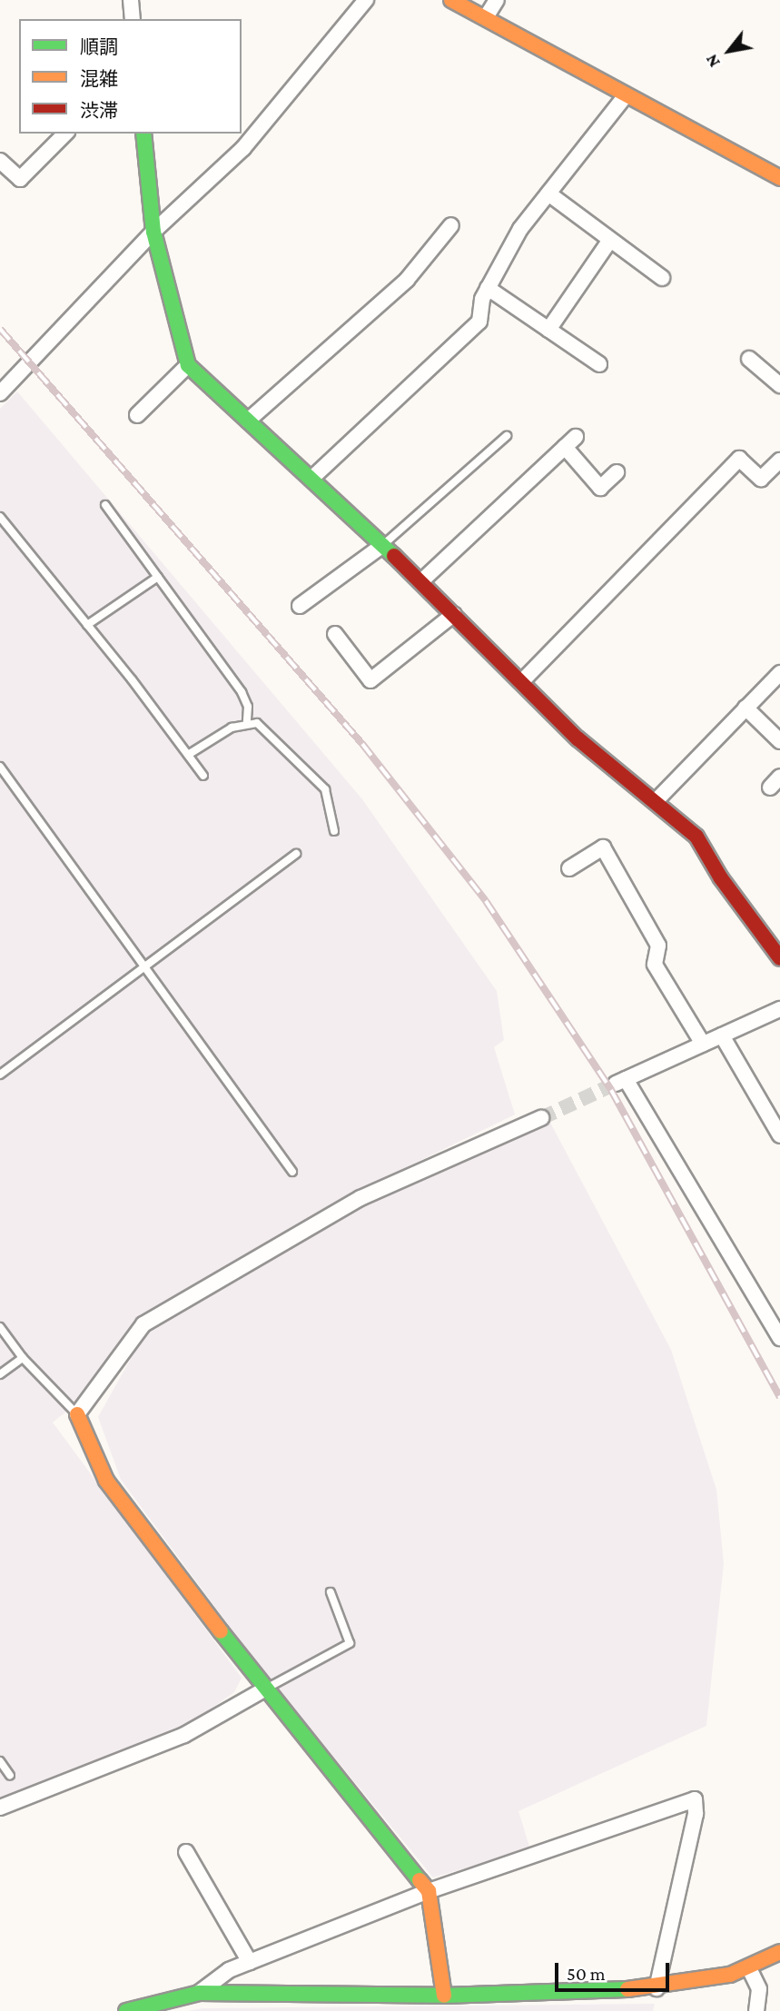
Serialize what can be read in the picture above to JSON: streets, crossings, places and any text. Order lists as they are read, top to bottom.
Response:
{
  "legend": ["順調", "混雑", "渋滞"],
  "scale_bar": "50 m",
  "north": "bottom left"
}
